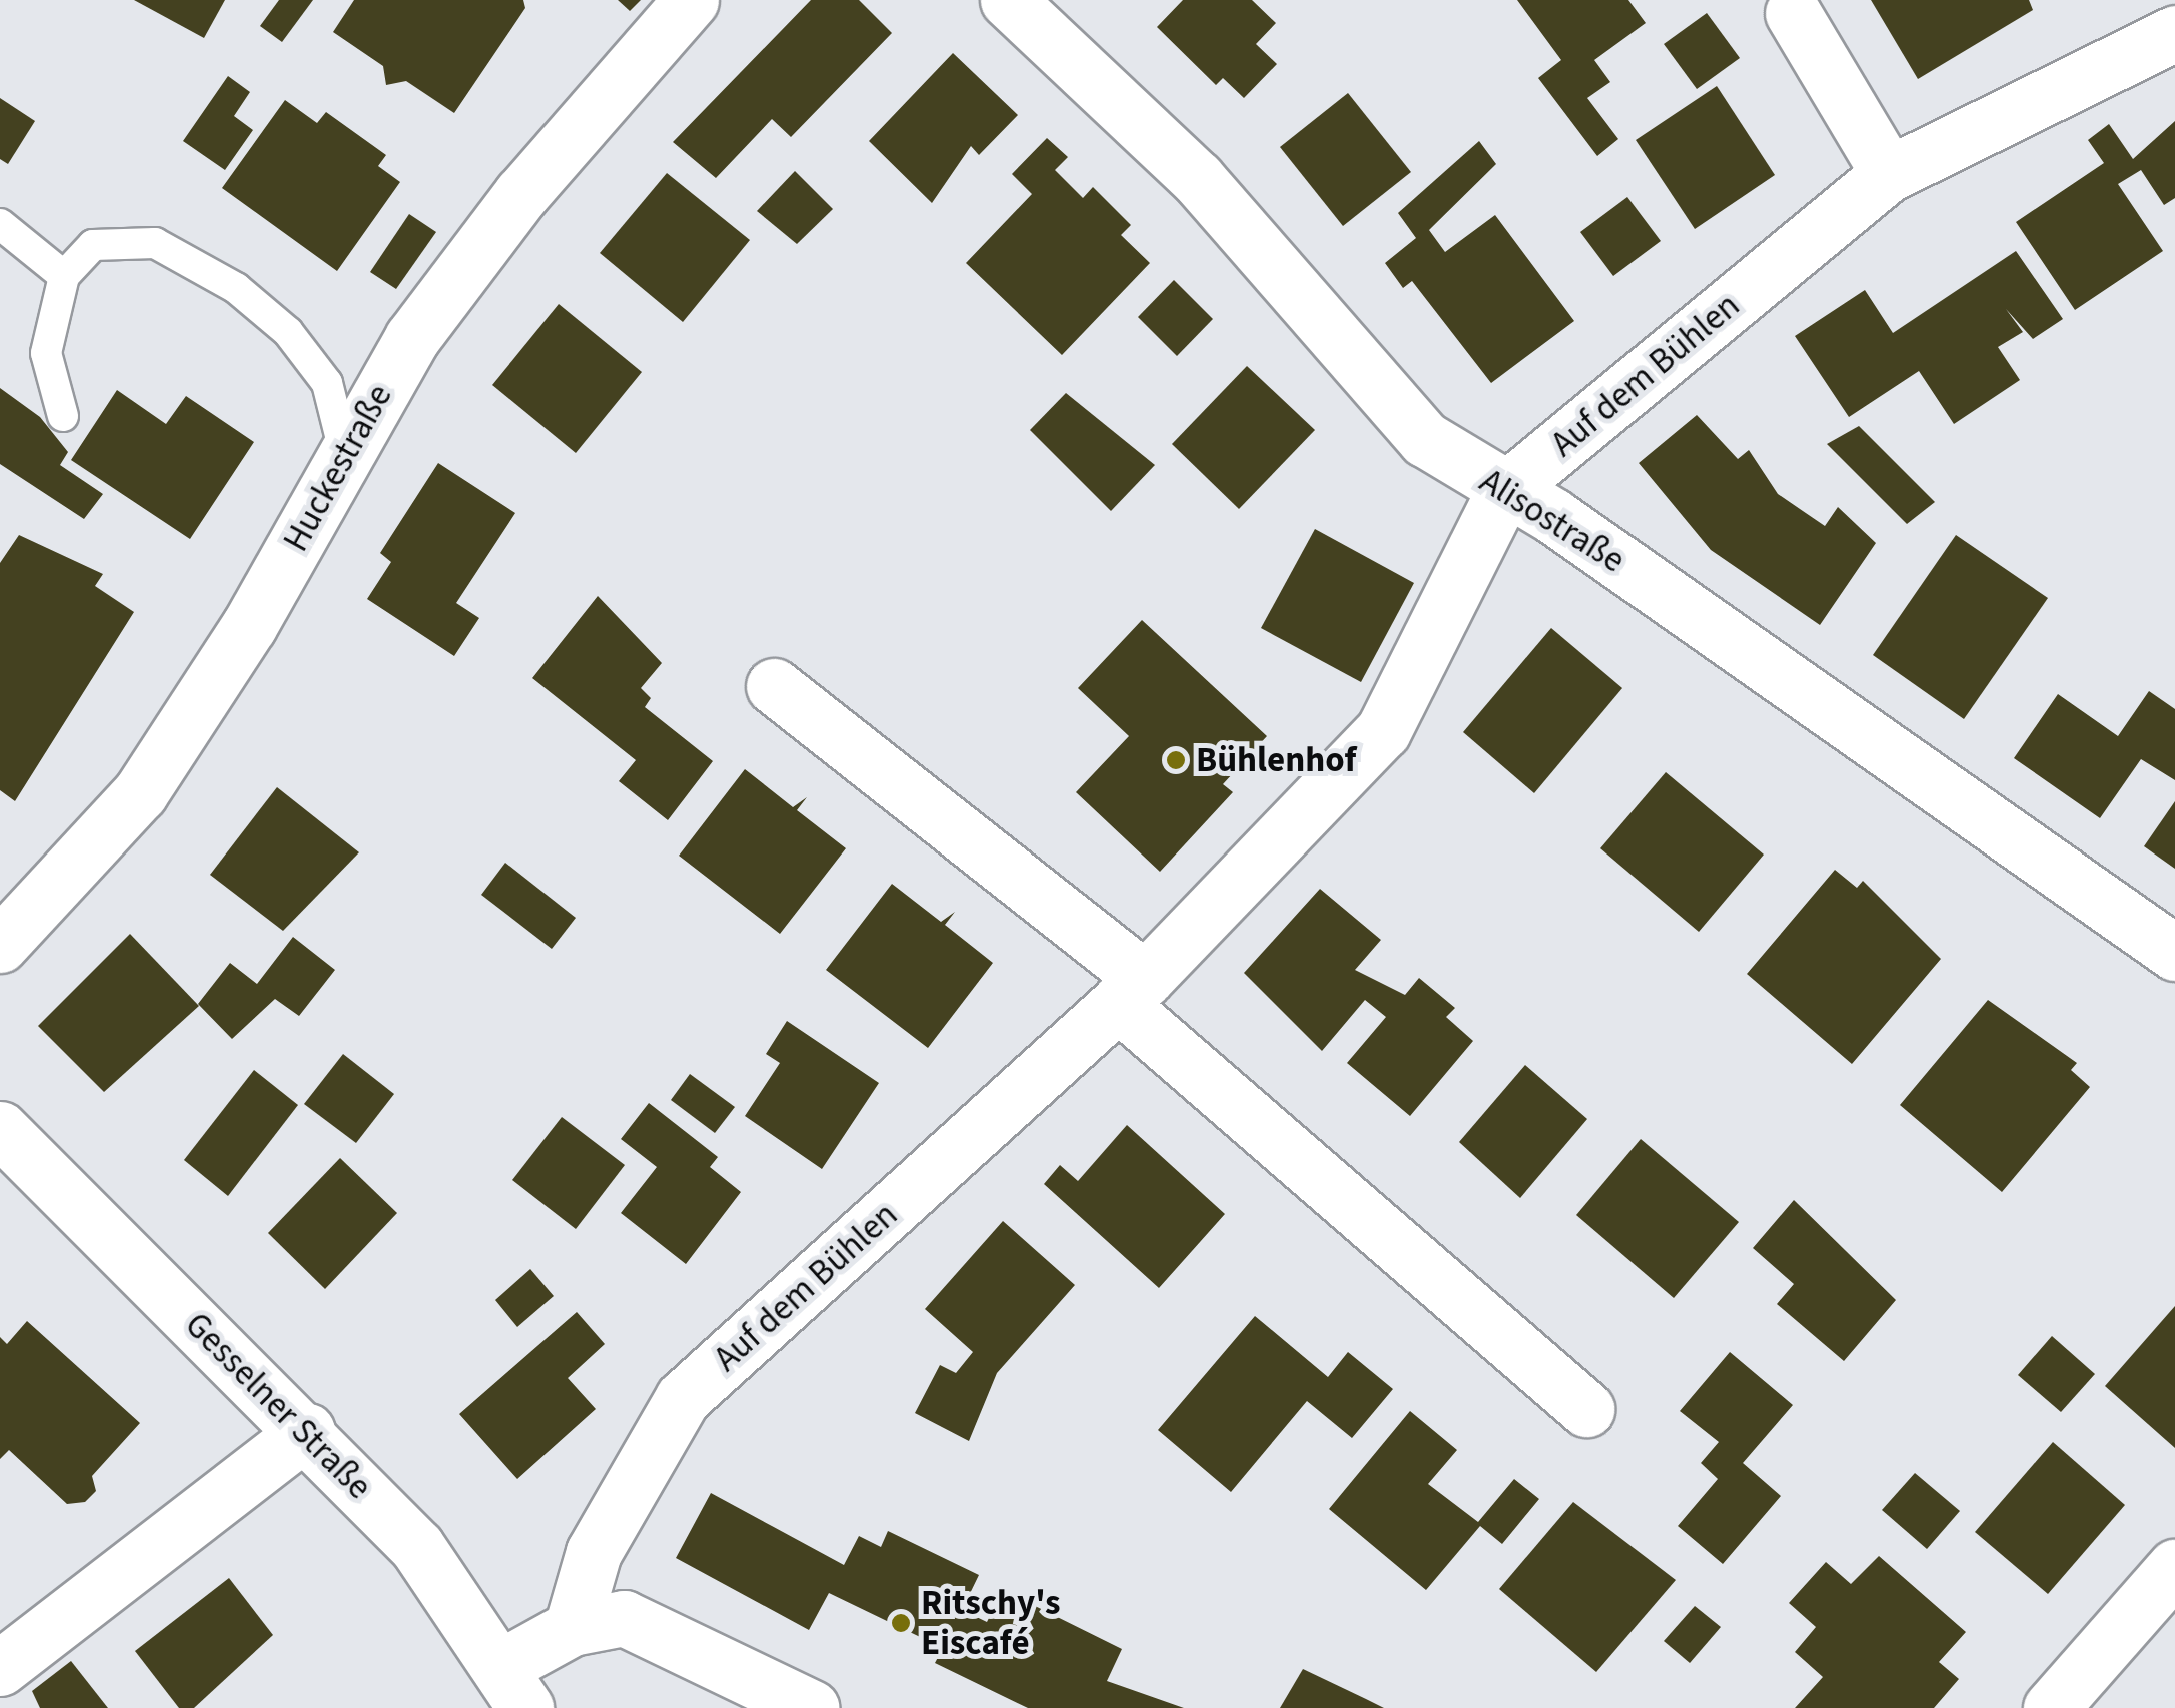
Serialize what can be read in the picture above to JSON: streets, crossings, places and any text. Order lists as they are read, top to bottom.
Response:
{
  "streets": {
    "street": [
      "Auf dem Bühlen",
      "Huckestraße",
      "Alisostraße",
      "Gesselner Straße"
    ]
  },
  "crossings": [
    ["Auf dem Bühlen", "Alisostraße"]
  ],
  "places": ["Bühlenhof", "Ritschy's Eiscafé"]
}
